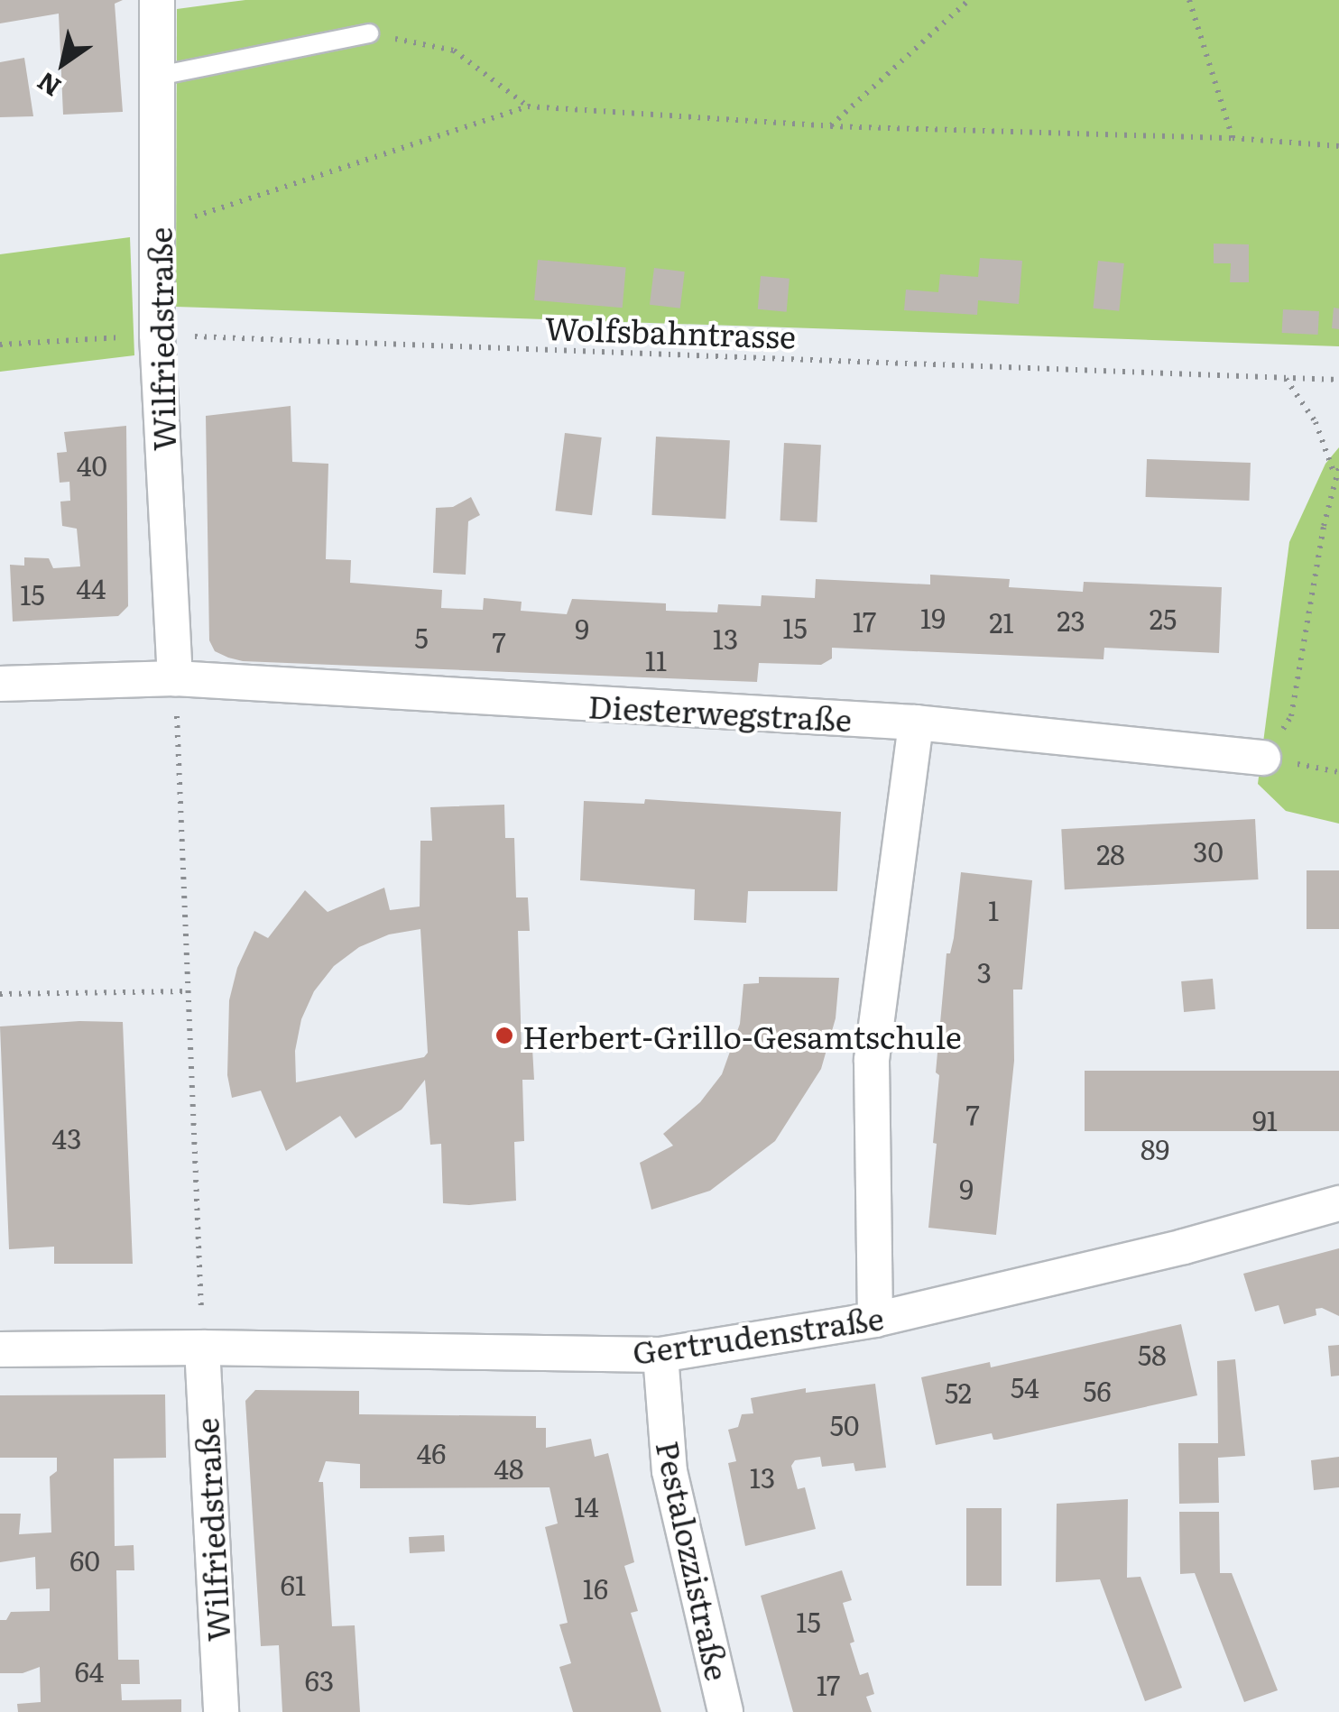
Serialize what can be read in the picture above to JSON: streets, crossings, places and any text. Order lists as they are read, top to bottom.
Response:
{
  "streets": {
    "street": [
      "Wilfriedstraße",
      "Diesterwegstraße",
      "Gertrudenstraße",
      "Pestalozzistraße"
    ],
    "path": ["Wolfsbahntrasse"]
  },
  "crossings": [
    ["Wolfsbahntrasse", "Wilfriedstraße"],
    ["Wilfriedstraße", "Diesterwegstraße"],
    ["Wilfriedstraße", "Gertrudenstraße"],
    ["Gertrudenstraße", "Pestalozzistraße"]
  ],
  "places": ["Herbert-Grillo-Gesamtschule"],
  "house_numbers": [
    "40",
    "44",
    "15",
    "19",
    "25",
    "23",
    "17",
    "21",
    "15",
    "9",
    "5",
    "13",
    "7",
    "11",
    "30",
    "28",
    "1",
    "3",
    "7",
    "91",
    "43",
    "89",
    "9",
    "58",
    "54",
    "56",
    "52",
    "50",
    "46",
    "48",
    "13",
    "14",
    "60",
    "61",
    "16",
    "15",
    "64",
    "63",
    "17"
  ],
  "north": "bottom left"
}
